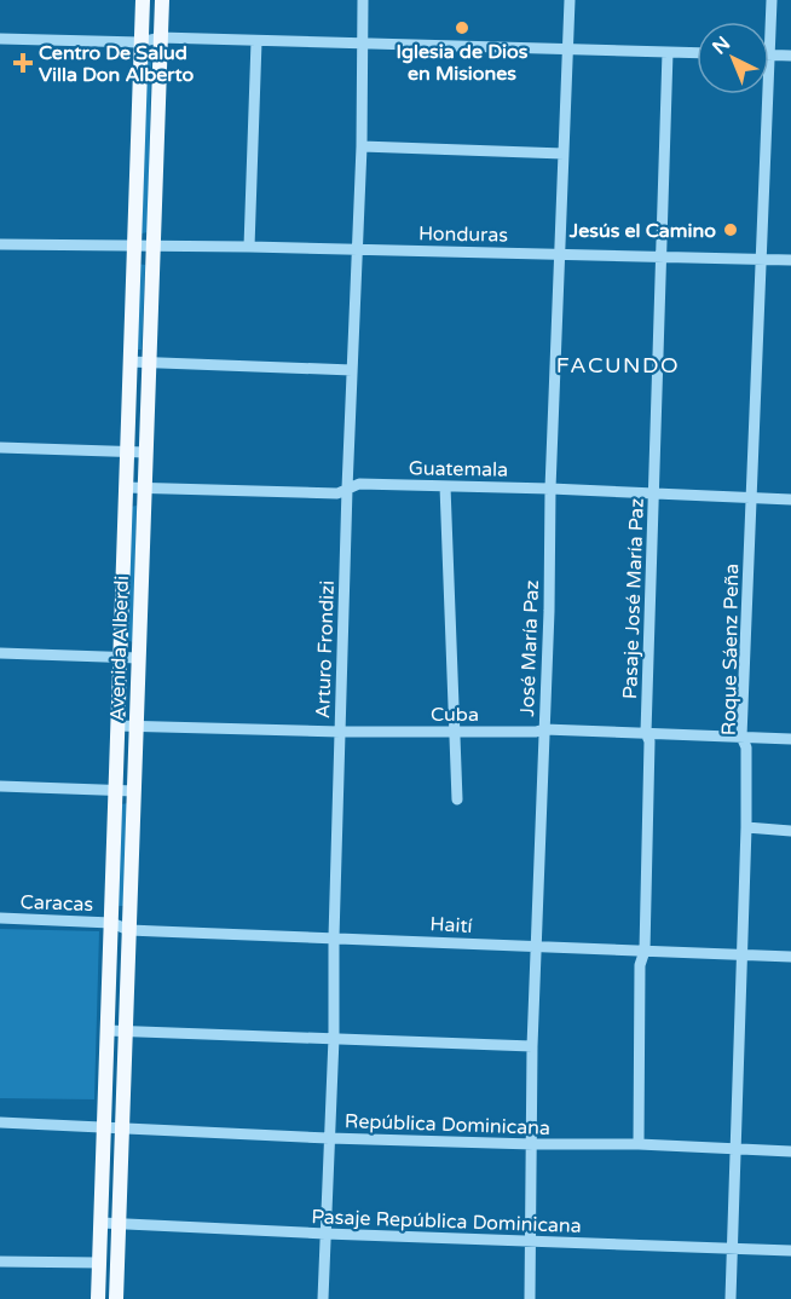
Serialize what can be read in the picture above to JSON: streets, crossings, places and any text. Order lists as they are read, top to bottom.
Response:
{
  "streets": {
    "main road": ["Avenida Alberdi"],
    "street": [
      "Honduras",
      "Guatemala",
      "Pasaje José María Paz",
      "José María Paz",
      "Arturo Frondizi",
      "Roque Sáenz Peña",
      "Cuba",
      "Caracas",
      "Haití",
      "República Dominicana",
      "Pasaje República Dominicana"
    ]
  },
  "crossings": [
    ["Honduras", "Pasaje José María Paz"],
    ["Honduras", "Avenida Alberdi"],
    ["Honduras", "José María Paz"],
    ["Honduras", "Arturo Frondizi"],
    ["Honduras", "Roque Sáenz Peña"],
    ["Guatemala", "Pasaje José María Paz"],
    ["Guatemala", "Avenida Alberdi"],
    ["Guatemala", "José María Paz"],
    ["Guatemala", "Arturo Frondizi"],
    ["Guatemala", "Roque Sáenz Peña"],
    ["Pasaje José María Paz", "Cuba"],
    ["Pasaje José María Paz", "Haití"],
    ["Pasaje José María Paz", "República Dominicana"],
    ["Avenida Alberdi", "Cuba"],
    ["Avenida Alberdi", "Caracas"],
    ["Avenida Alberdi", "Haití"],
    ["Avenida Alberdi", "República Dominicana"],
    ["Avenida Alberdi", "Pasaje República Dominicana"],
    ["José María Paz", "Cuba"],
    ["José María Paz", "Haití"],
    ["José María Paz", "República Dominicana"],
    ["José María Paz", "Pasaje República Dominicana"],
    ["Arturo Frondizi", "Cuba"],
    ["Arturo Frondizi", "Haití"],
    ["Arturo Frondizi", "República Dominicana"],
    ["Arturo Frondizi", "Pasaje República Dominicana"],
    ["Roque Sáenz Peña", "Cuba"],
    ["Roque Sáenz Peña", "Haití"],
    ["Roque Sáenz Peña", "República Dominicana"],
    ["Roque Sáenz Peña", "Pasaje República Dominicana"],
    ["Caracas", "Haití"]
  ],
  "districts": ["FACUNDO"],
  "places": {
    "other": ["Iglesia de Dios en Misiones", "Jesús el Camino"],
    "health": ["Centro De Salud Villa Don Alberto"]
  },
  "north": "top left"
}
